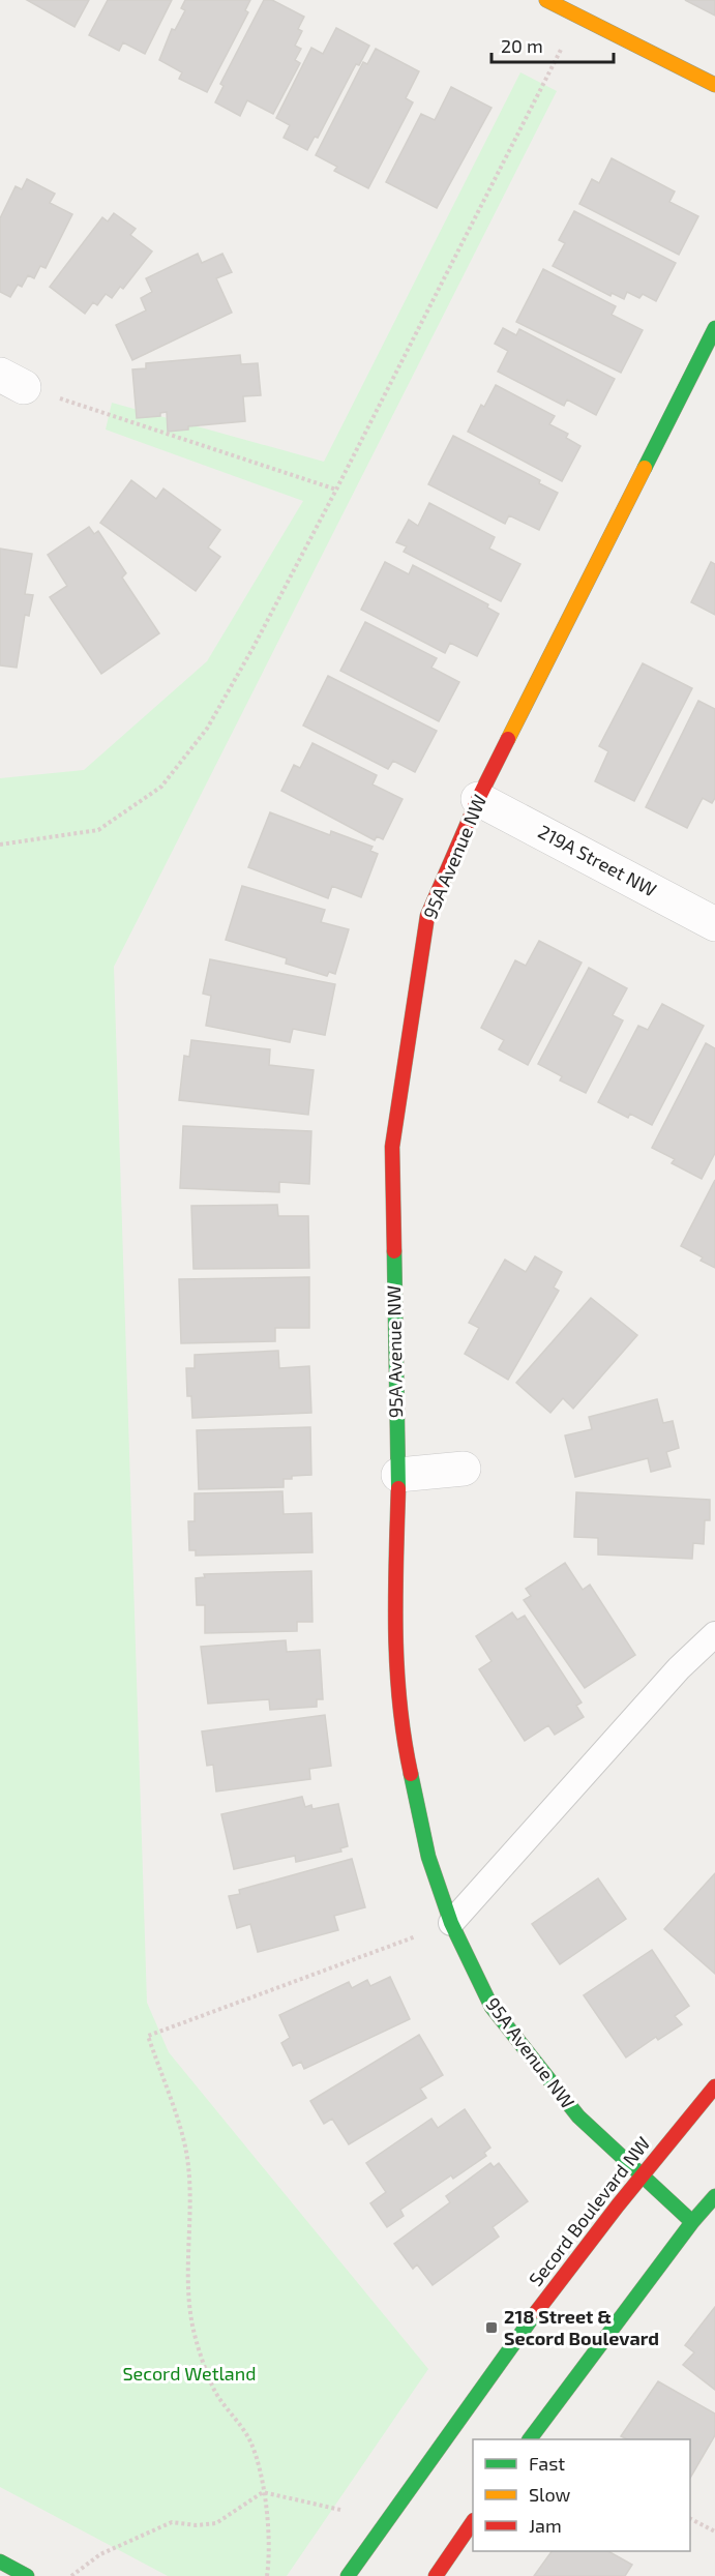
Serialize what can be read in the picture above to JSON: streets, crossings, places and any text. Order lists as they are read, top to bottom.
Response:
{
  "streets": {
    "street": ["95A Avenue NW", "219A Street NW", "Secord Boulevard NW"]
  },
  "crossings": [
    ["95A Avenue NW", "219A Street NW"],
    ["95A Avenue NW", "Secord Boulevard NW"]
  ],
  "parks": ["Secord Wetland"],
  "places": {
    "transit": ["218 Street & Secord Boulevard"]
  },
  "legend": ["Fast", "Slow", "Jam"],
  "scale_bar": "20 m"
}
